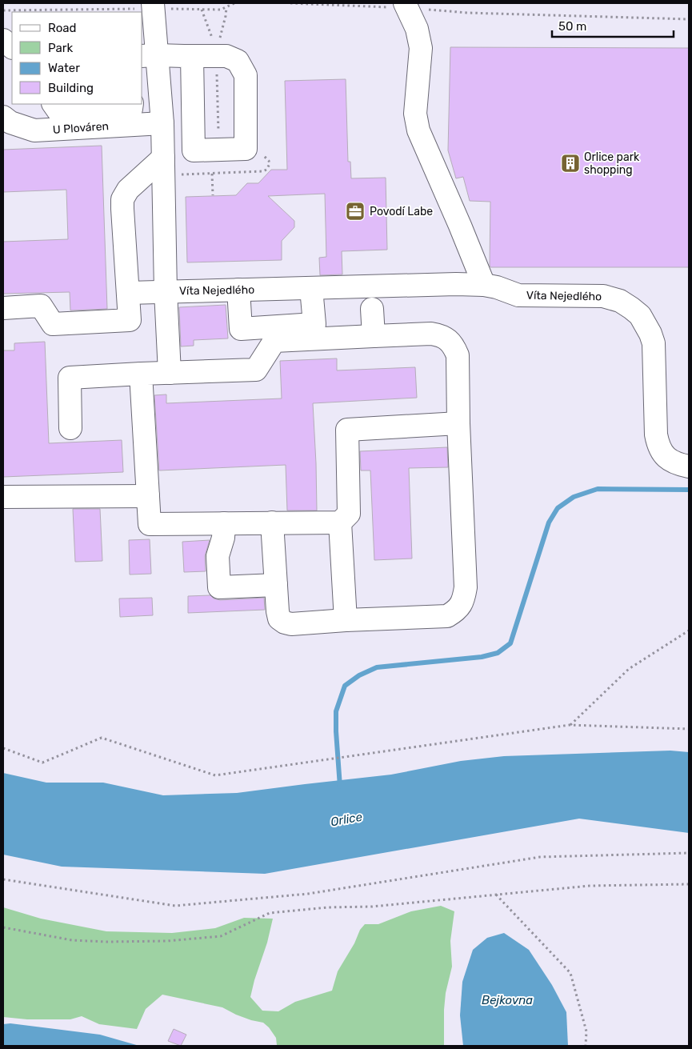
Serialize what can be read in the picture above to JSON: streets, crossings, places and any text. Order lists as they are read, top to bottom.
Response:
{
  "streets": {
    "street": ["U Plováren", "Víta Nejedlého"]
  },
  "crossings": [
    ["U Plováren", "Víta Nejedlého"]
  ],
  "water": ["Orlice", "Bejkovna"],
  "places": {
    "building": ["Orlice park shopping"],
    "office": ["Povodí Labe"]
  },
  "legend": [
    "Road",
    "Park",
    "Water",
    "Building"
  ],
  "scale_bar": "50 m"
}
